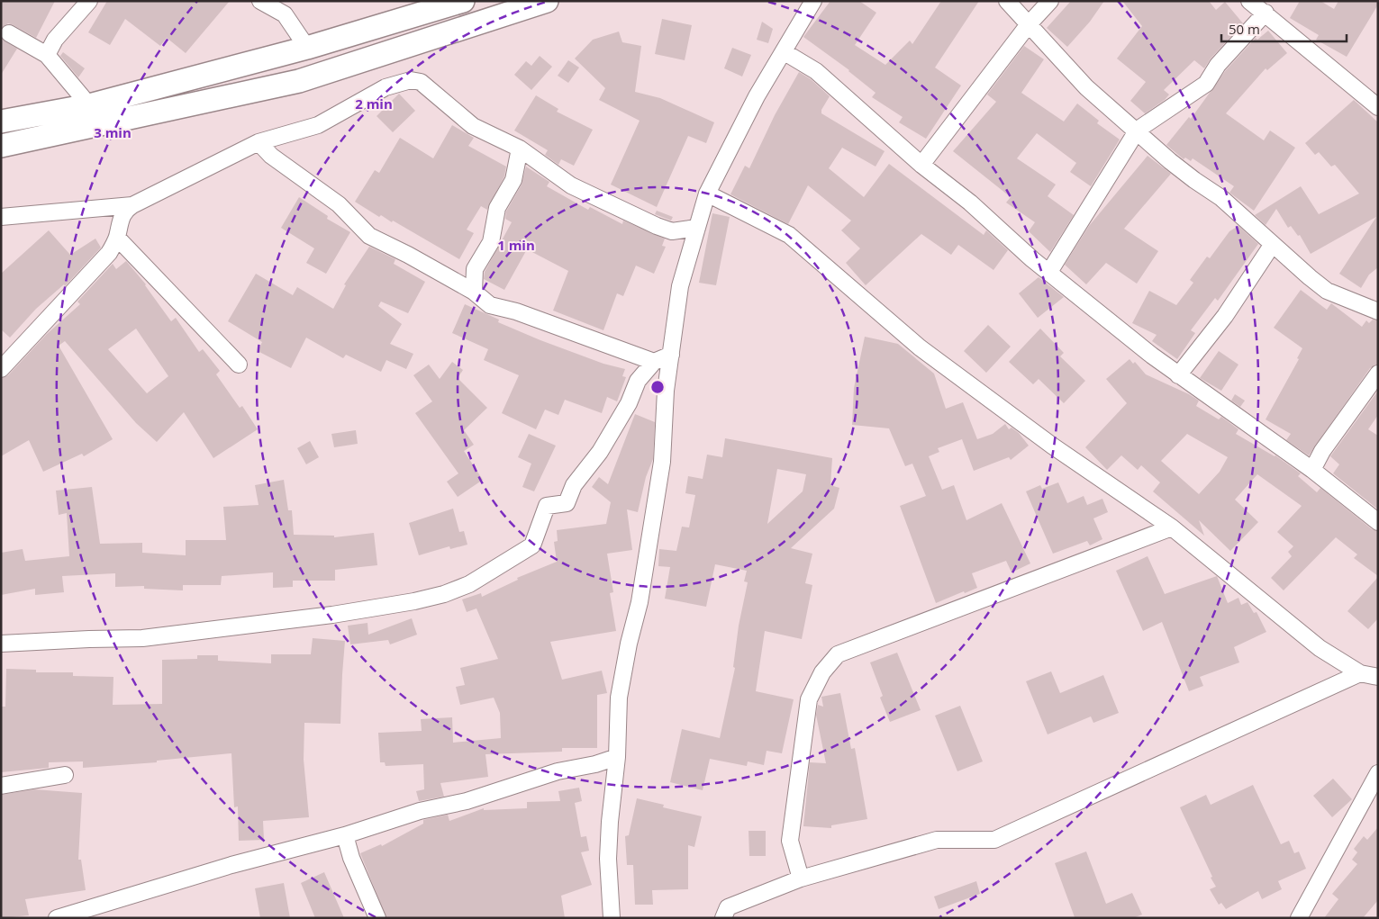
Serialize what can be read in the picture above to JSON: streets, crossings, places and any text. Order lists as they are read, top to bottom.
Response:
{
  "scale_bar": "50 m",
  "rings": ["2 min", "3 min", "1 min"]
}
